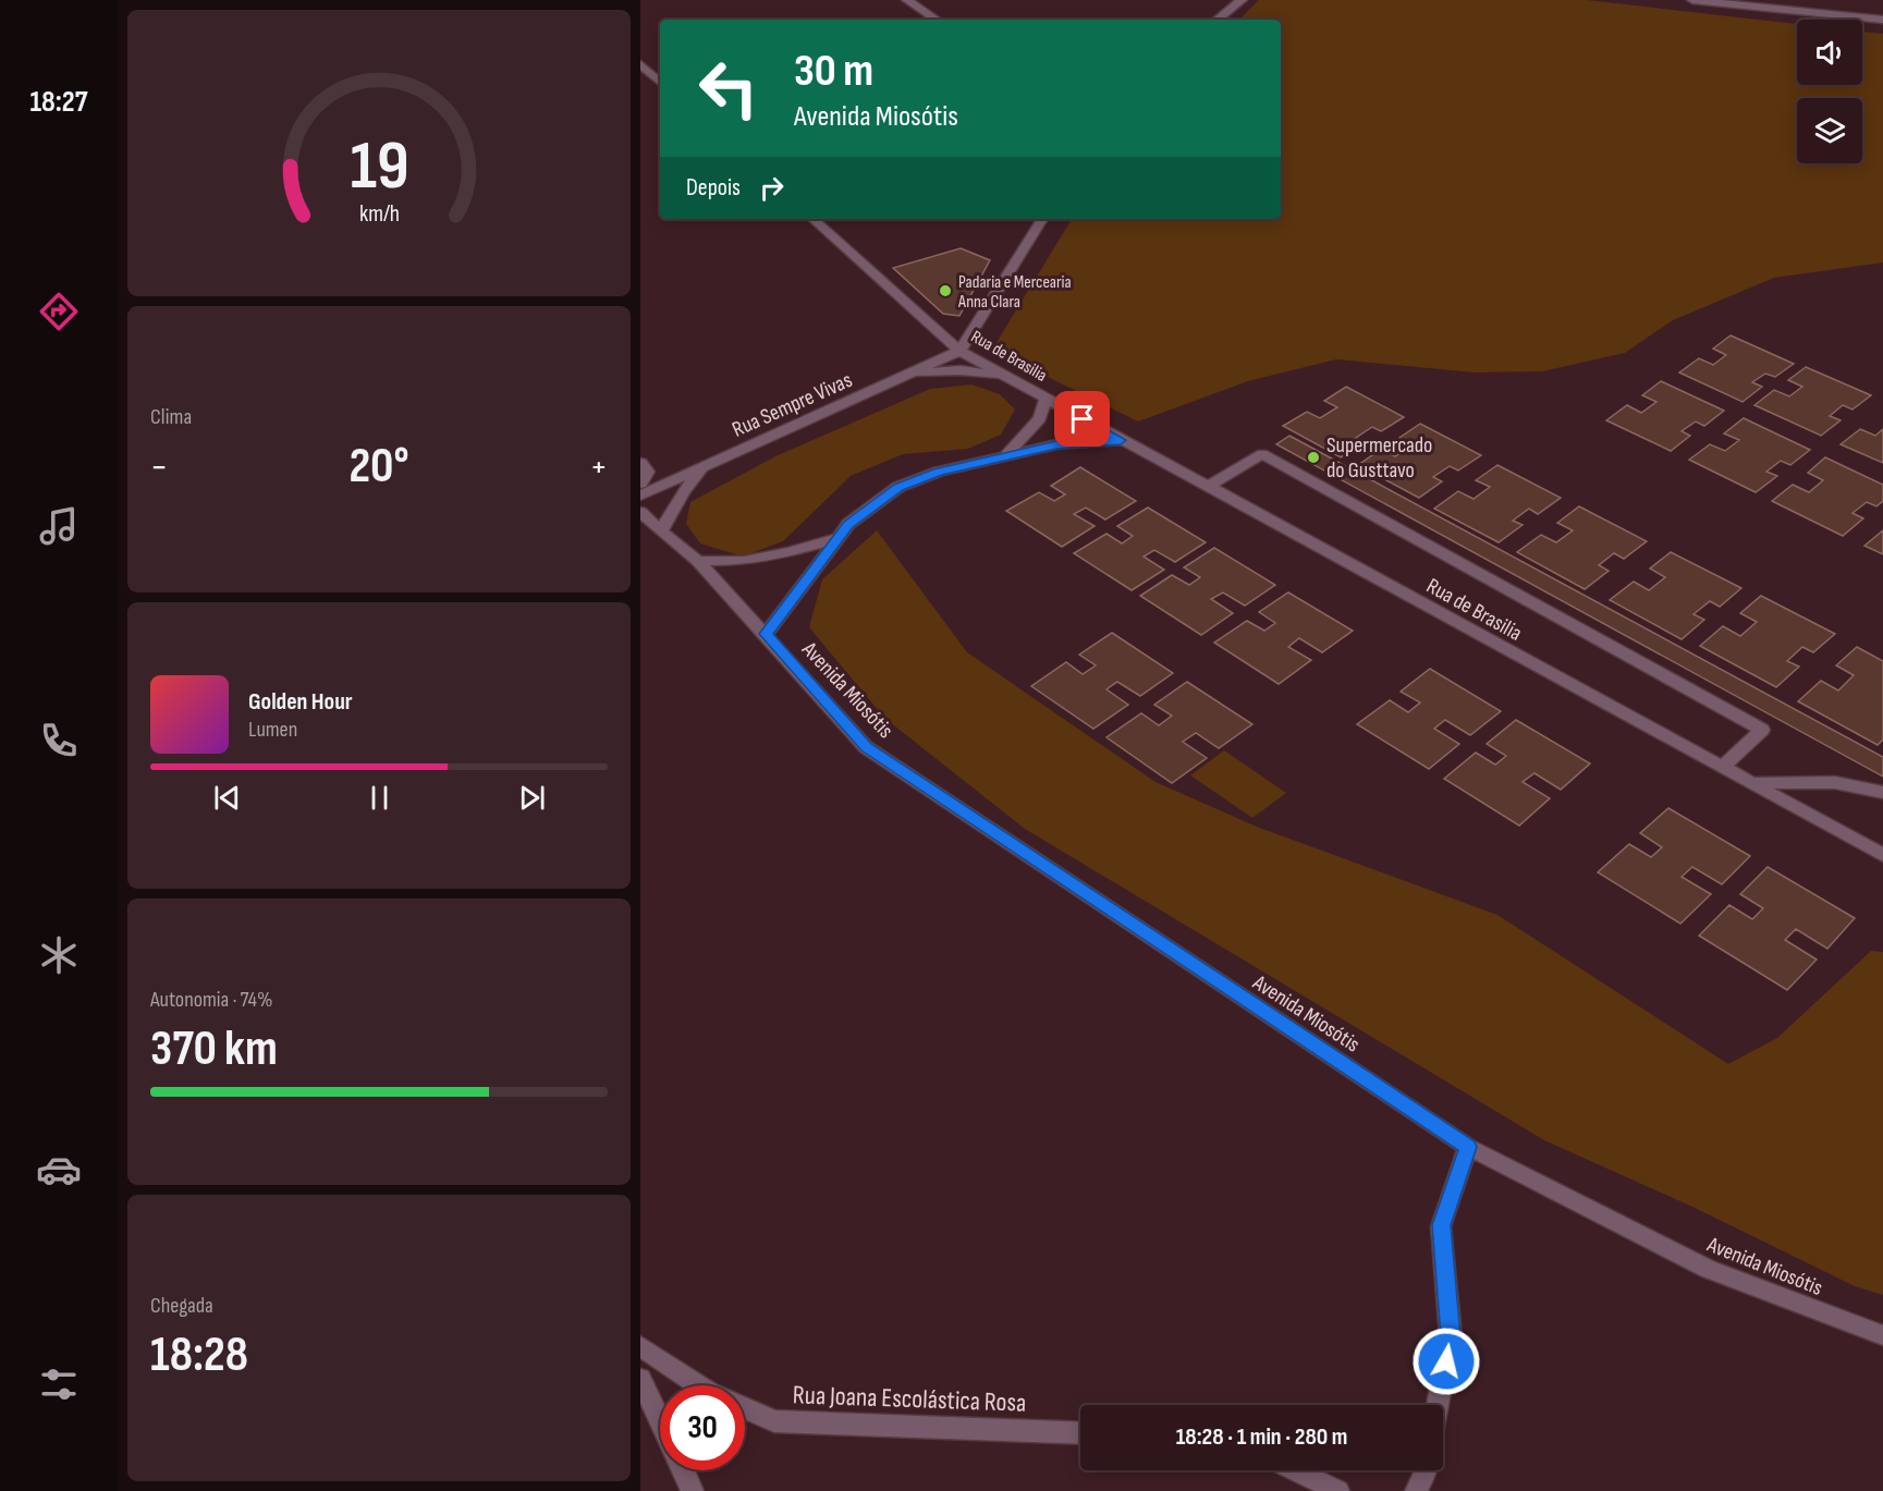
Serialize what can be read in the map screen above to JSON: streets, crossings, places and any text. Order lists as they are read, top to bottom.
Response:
{
  "streets": {
    "street": [
      "Rua de Brasilia",
      "Rua Sempre Vivas",
      "Avenida Miosótis",
      "Rua Joana Escolástica Rosa"
    ]
  },
  "crossings": [
    ["Rua de Brasilia", "Rua Sempre Vivas"]
  ],
  "places": ["Padaria e Mercearia Anna Clara", "Supermercado do Gusttavo"],
  "page": {
    "tabs": "18:27",
    "turn": ["30 m", "Avenida Miosótis"],
    "then": "Depois",
    "tile": [
      "Clima",
      ["Autonomia · 74%", "370 km"],
      ["Chegada", "18:28"]
    ],
    "heat": ["−", "20°", "+"],
    "song": ["Golden Hour", "Lumen"],
    "limit": "30",
    "trip": "18:28 · 1 min · 280 m",
    "gauge": ["19", "km/h"]
  }
}
